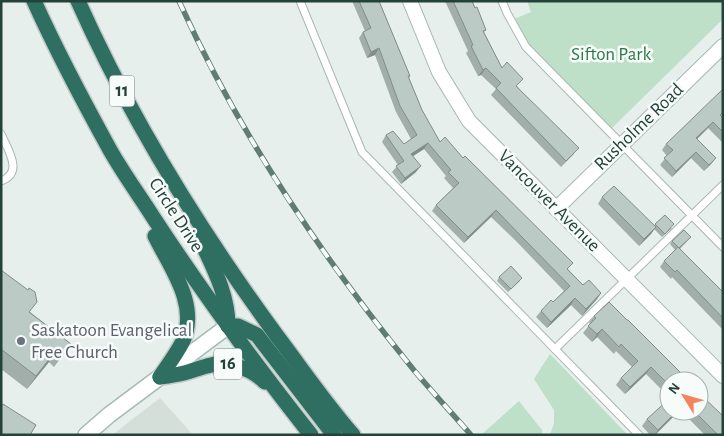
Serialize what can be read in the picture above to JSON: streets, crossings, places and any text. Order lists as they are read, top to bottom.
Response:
{
  "streets": {
    "highway": ["11", "Circle Drive", "16"],
    "street": ["Rusholme Road", "Vancouver Avenue"]
  },
  "crossings": [
    ["Rusholme Road", "Vancouver Avenue"],
    ["Circle Drive", "16"]
  ],
  "parks": ["Sifton Park"],
  "places": ["Saskatoon Evangelical Free Church"],
  "north": "top left"
}
